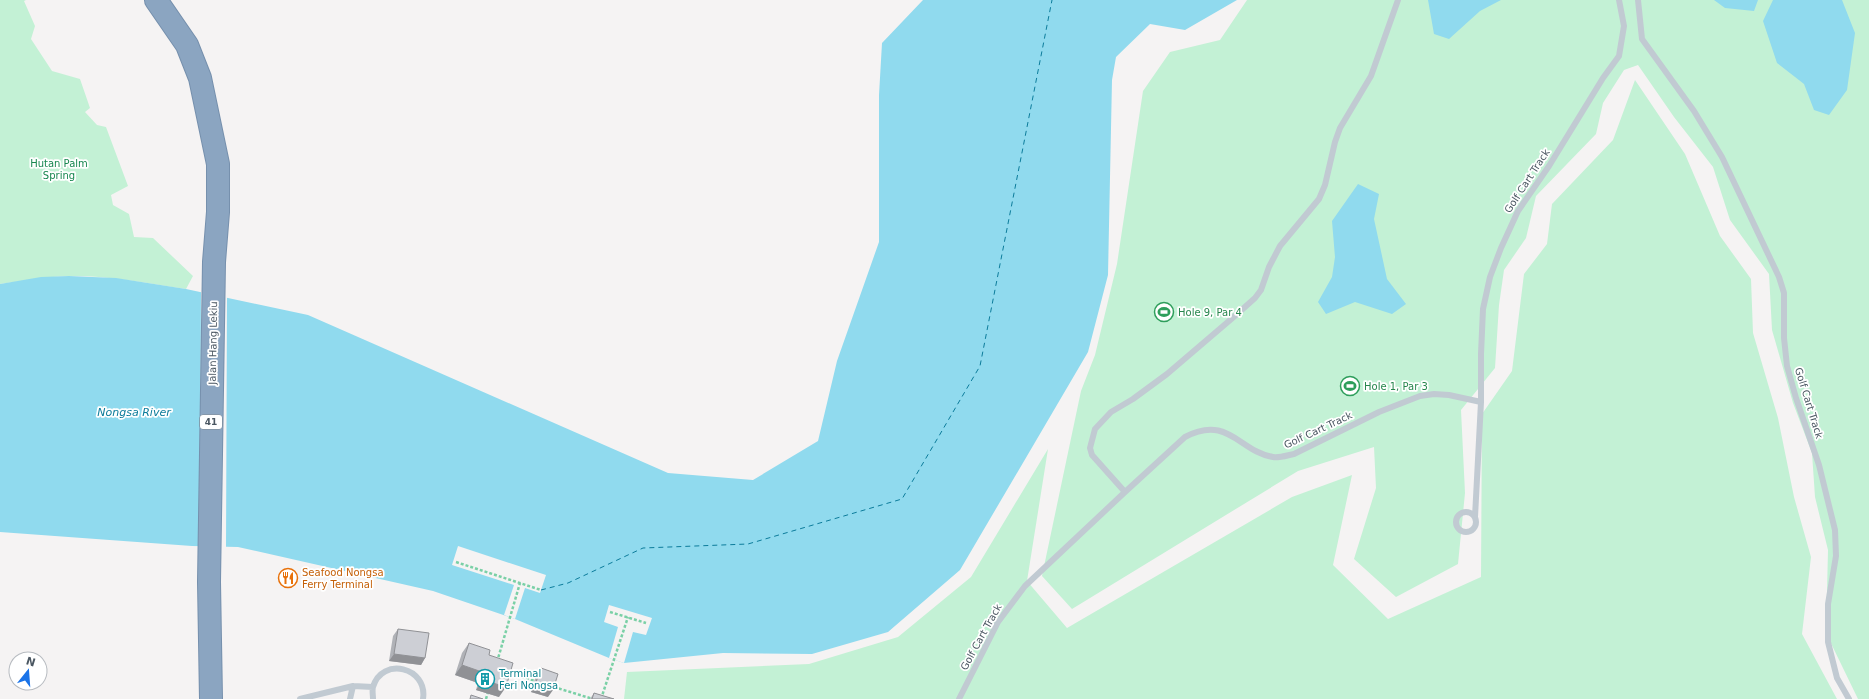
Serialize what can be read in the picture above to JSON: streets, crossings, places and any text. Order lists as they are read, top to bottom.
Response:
{
  "streets": {
    "highway": ["Jalan Hang Lekiu", "41"],
    "lane": ["Golf Cart Track"]
  },
  "water": ["Nongsa River"],
  "parks": ["Hutan Palm Spring"],
  "places": {
    "sports": ["Hole 9, Par 4", "Hole 1, Par 3"],
    "restaurant": ["Seafood Nongsa Ferry Terminal"],
    "building": ["Terminal Feri Nongsa"]
  },
  "north": "top"
}
